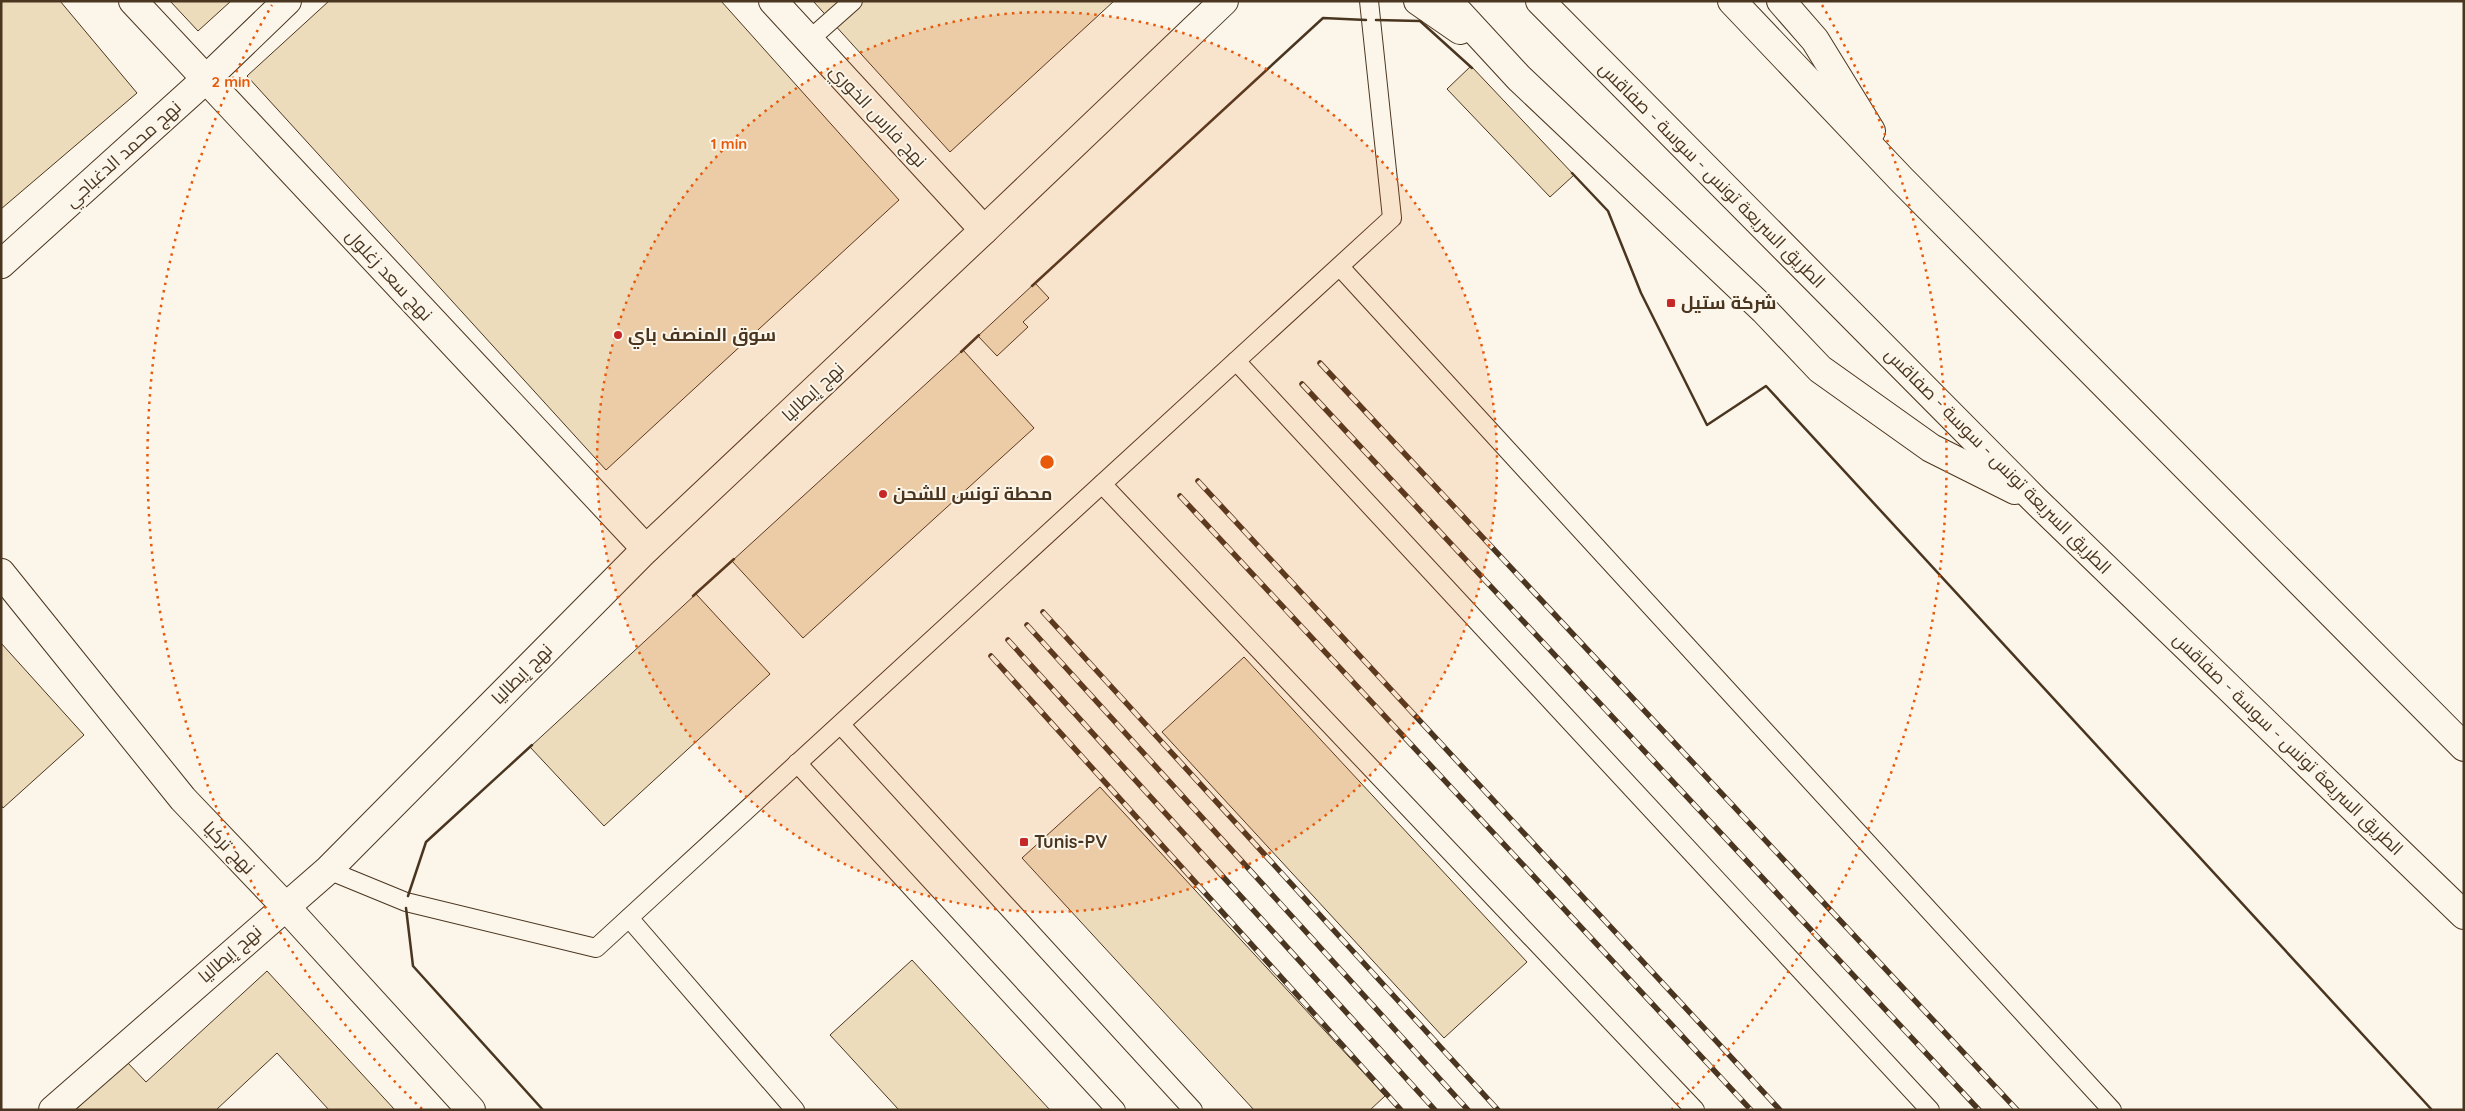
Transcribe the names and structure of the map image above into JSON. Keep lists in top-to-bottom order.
{
  "streets": {
    "main road": [
      "نهج فارس الخوري",
      "نهج محمد الدغباجي",
      "الطريق السريعة تونس - سوسة - صفاقس",
      "نهج سعد زغلول",
      "نهج إيطاليا",
      "نهج تركيا"
    ]
  },
  "crossings": [
    ["نهج فارس الخوري", "نهج إيطاليا"],
    ["نهج محمد الدغباجي", "نهج سعد زغلول"],
    ["نهج سعد زغلول", "نهج إيطاليا"],
    ["نهج إيطاليا", "نهج تركيا"]
  ],
  "places": {
    "transit": ["شركة ستيل", "Tunis-PV"],
    "other": ["سوق المنصف باي", "محطة تونس للشحن"]
  },
  "rings": ["2 min", "1 min"]
}
